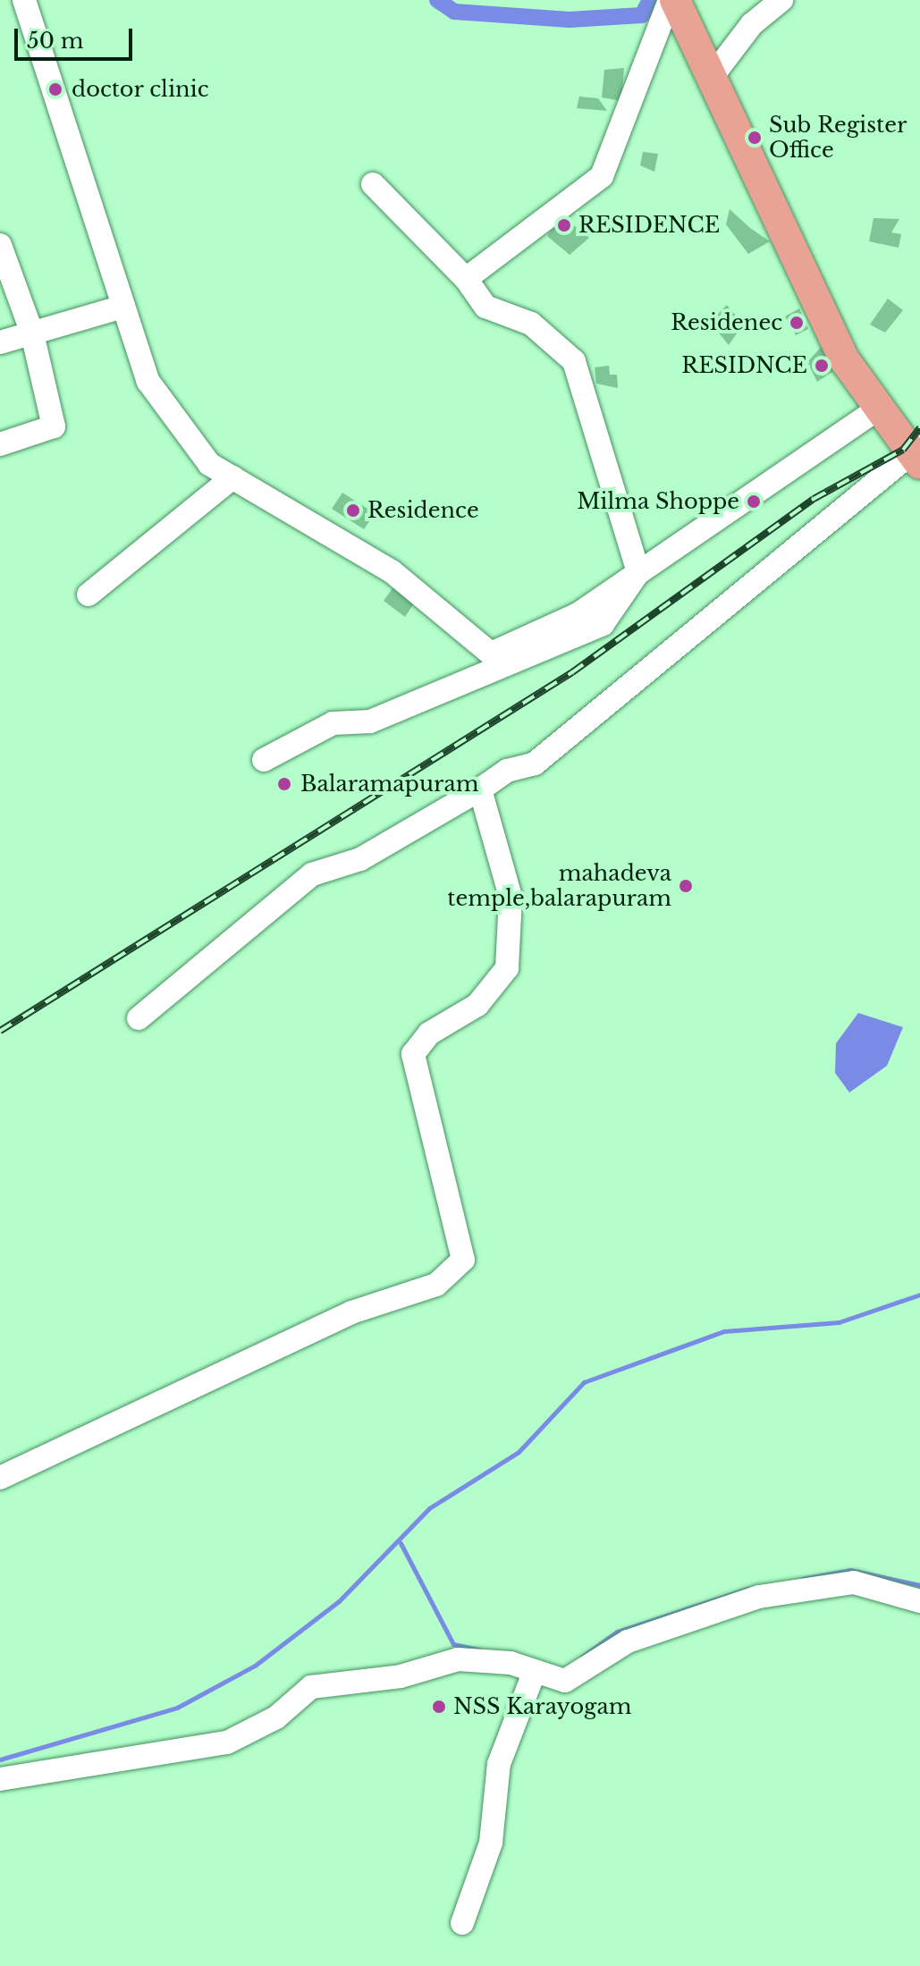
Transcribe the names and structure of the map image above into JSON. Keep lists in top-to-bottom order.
{
  "places": [
    "doctor clinic",
    "Sub Register Office",
    "RESIDENCE",
    "Residenec",
    "RESIDNCE",
    "Milma Shoppe",
    "Residence",
    "Balaramapuram",
    "mahadeva temple,balarapuram",
    "NSS Karayogam"
  ],
  "scale_bar": "50 m"
}
